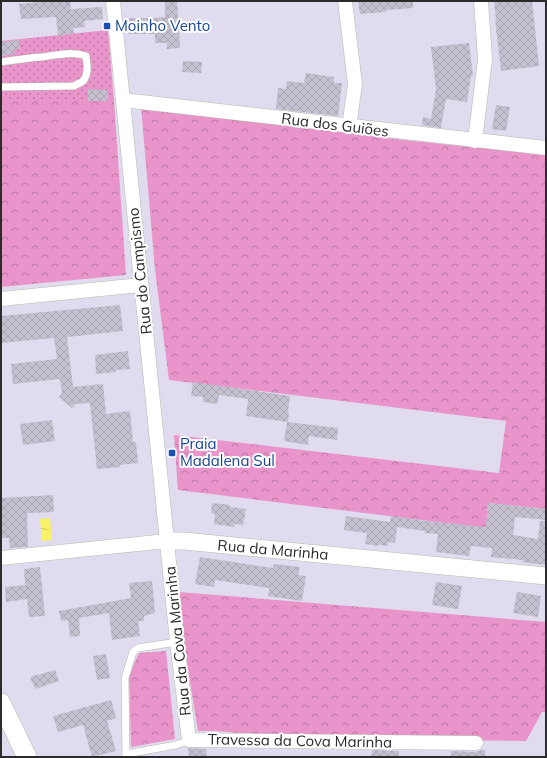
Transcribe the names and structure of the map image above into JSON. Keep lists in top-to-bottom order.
{
  "streets": {
    "street": [
      "Rua dos Guiões",
      "Rua do Campismo",
      "Rua da Marinha",
      "Rua da Cova Marinha",
      "Travessa da Cova Marinha"
    ]
  },
  "crossings": [
    ["Rua dos Guiões", "Rua do Campismo"],
    ["Rua do Campismo", "Rua da Marinha"],
    ["Rua do Campismo", "Rua da Cova Marinha"],
    ["Rua da Marinha", "Rua da Cova Marinha"],
    ["Rua da Cova Marinha", "Travessa da Cova Marinha"]
  ],
  "places": {
    "transit": ["Moinho Vento", "Praia Madalena Sul"]
  }
}
